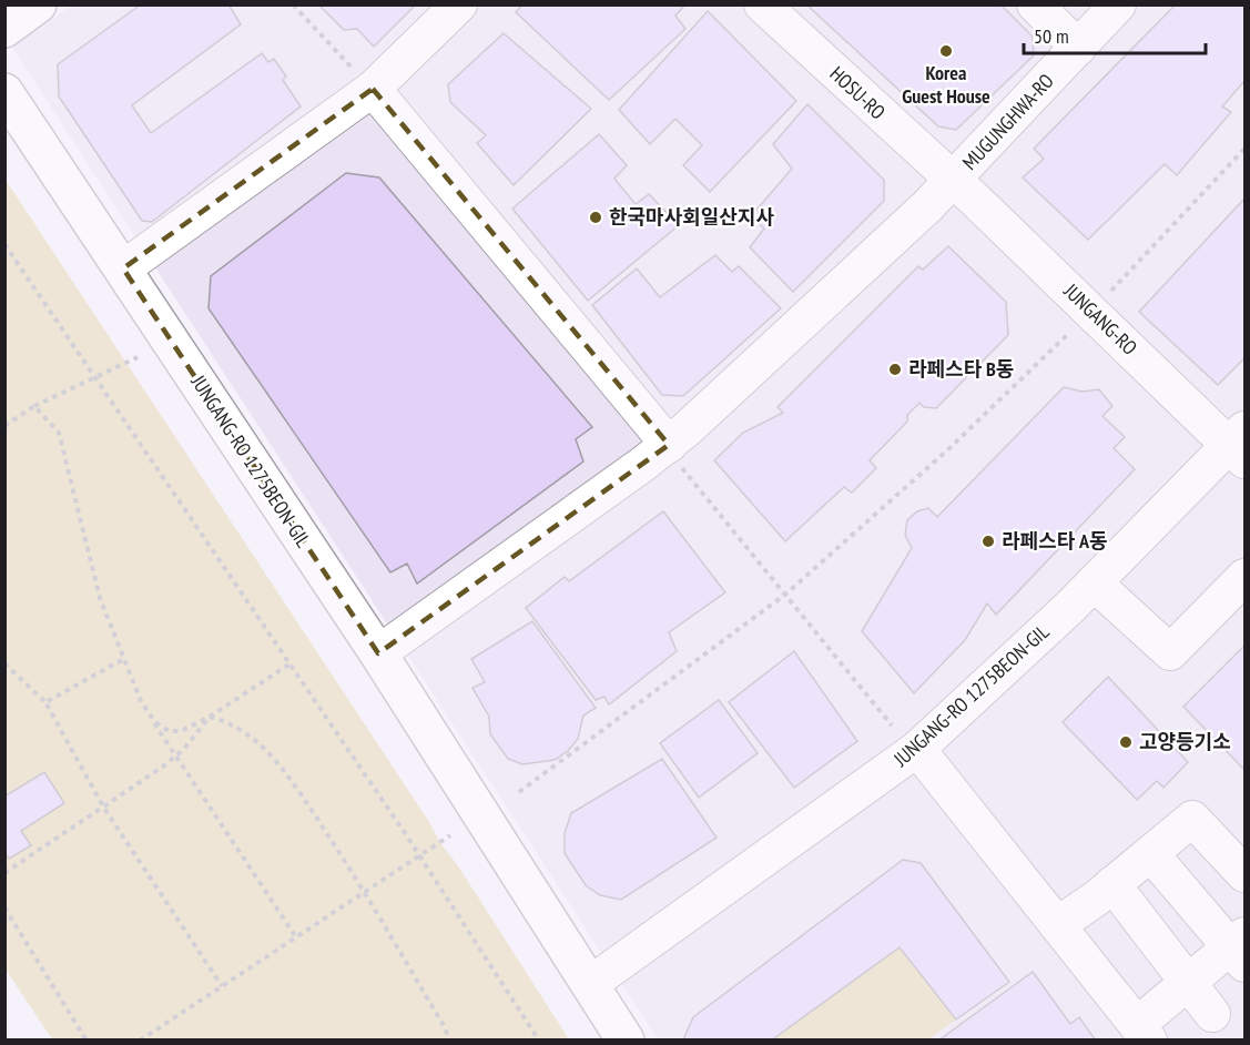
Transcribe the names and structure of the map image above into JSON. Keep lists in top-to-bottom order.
{
  "streets": {
    "main road": ["JUNGANG-RO 1275BEON-GIL"],
    "street": ["HOSU-RO", "MUGUNGHWA-RO", "JUNGANG-RO"]
  },
  "crossings": [
    ["HOSU-RO", "MUGUNGHWA-RO"],
    ["HOSU-RO", "JUNGANG-RO"],
    ["MUGUNGHWA-RO", "JUNGANG-RO"],
    ["JUNGANG-RO", "JUNGANG-RO 1275BEON-GIL"]
  ],
  "places": [
    "Korea Guest House",
    "한국마사회일산지사",
    "라페스타 B동",
    "라페스타 A동",
    "고양등기소"
  ],
  "scale_bar": "50 m"
}
